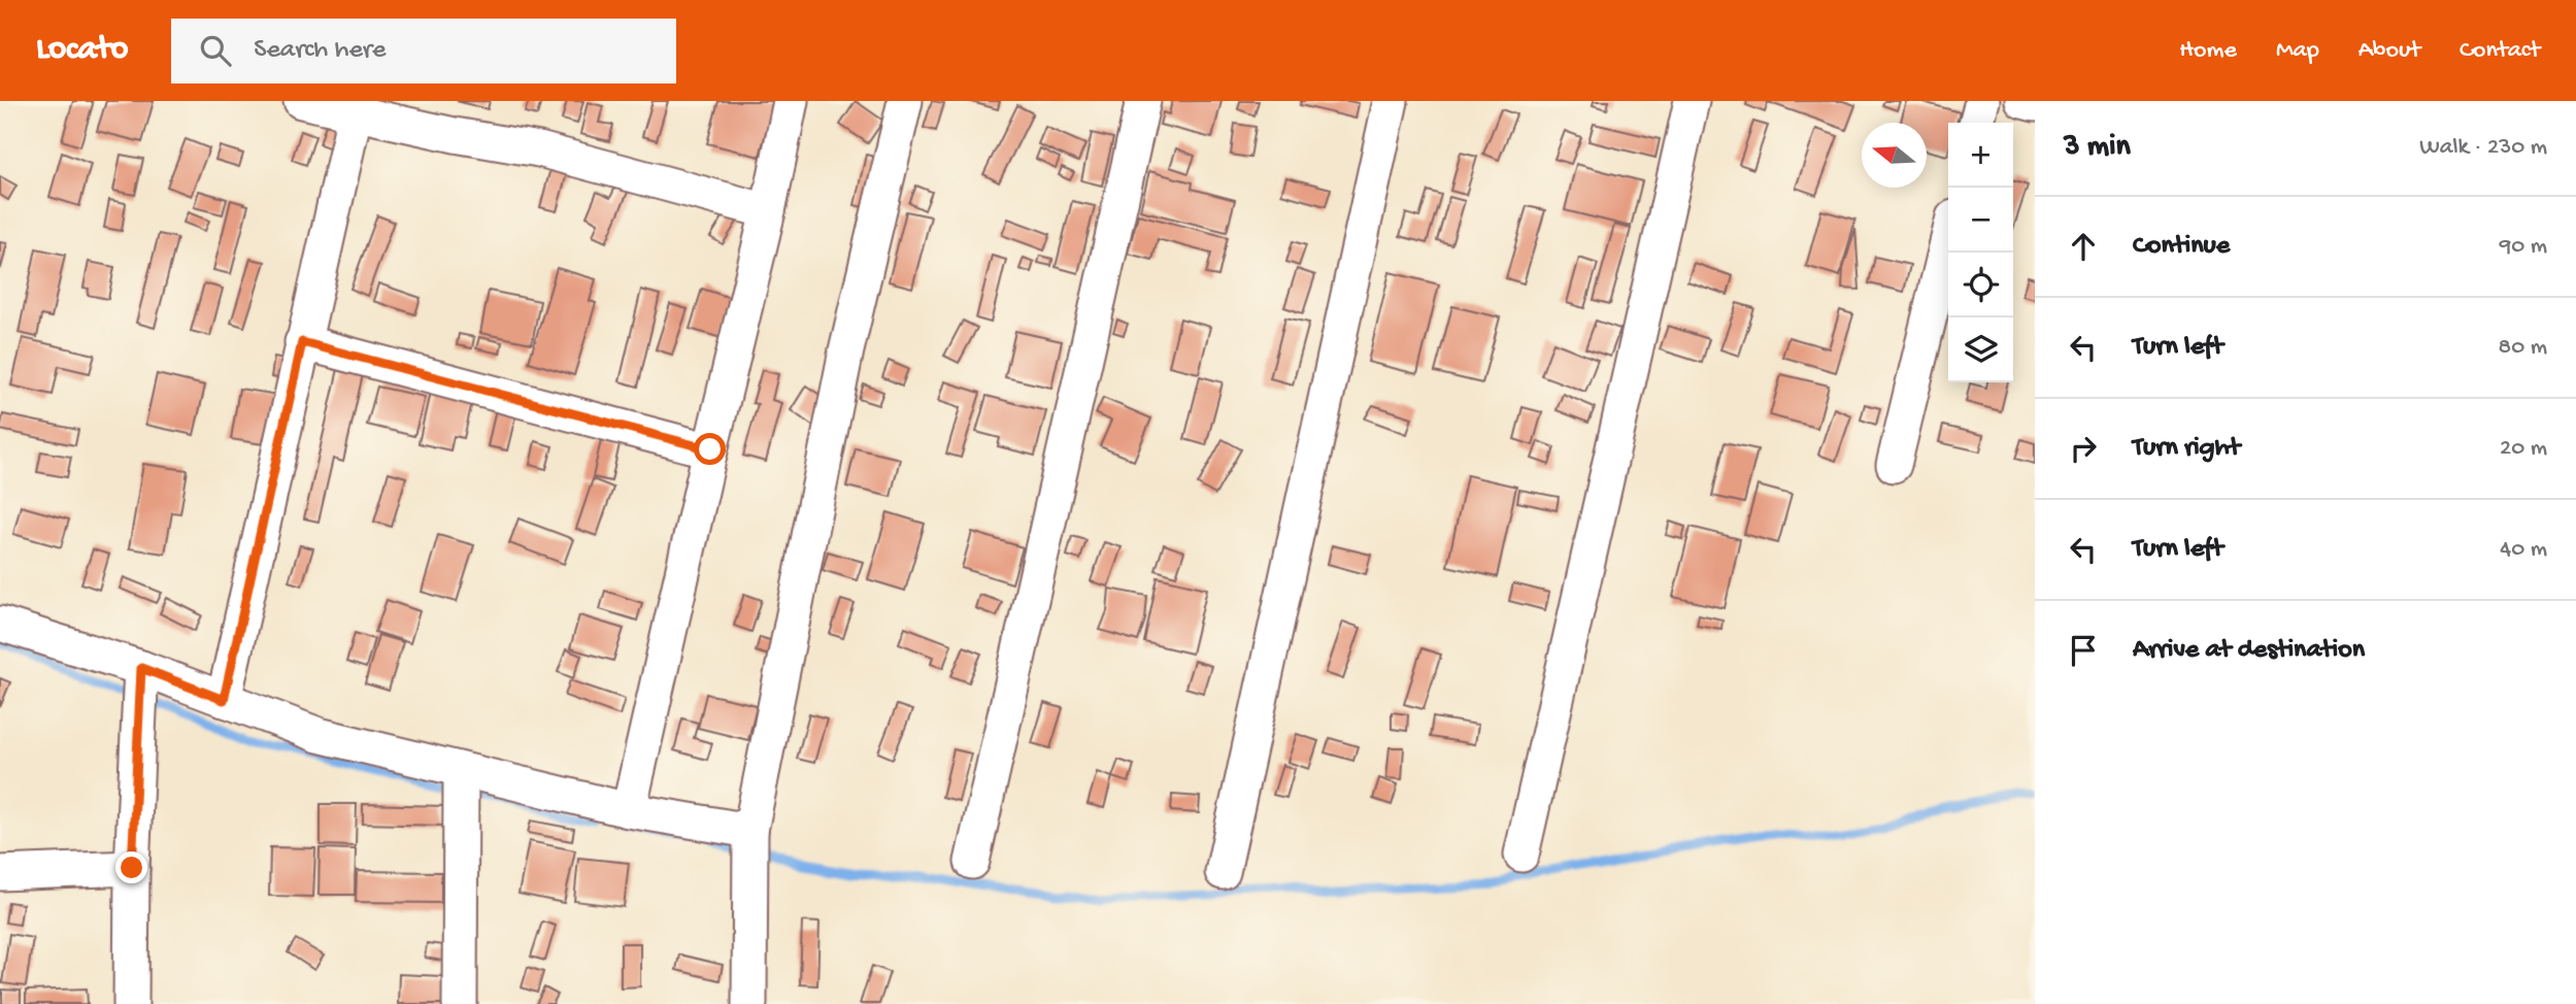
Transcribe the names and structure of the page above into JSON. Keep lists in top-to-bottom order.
{
  "north": "left",
  "page": {
    "header": "Locato",
    "search": "Search here",
    "nav": [
      "Home",
      "Map",
      "About",
      "Contact"
    ],
    "heading": ["3 min", "Walk · 230 m"],
    "map_buttons": ["+", "−"],
    "list": [
      ["Continue", "90 m"],
      ["Turn left", "80 m"],
      ["Turn right", "20 m"],
      ["Turn left", "40 m"],
      "Arrive at destination"
    ]
  }
}
